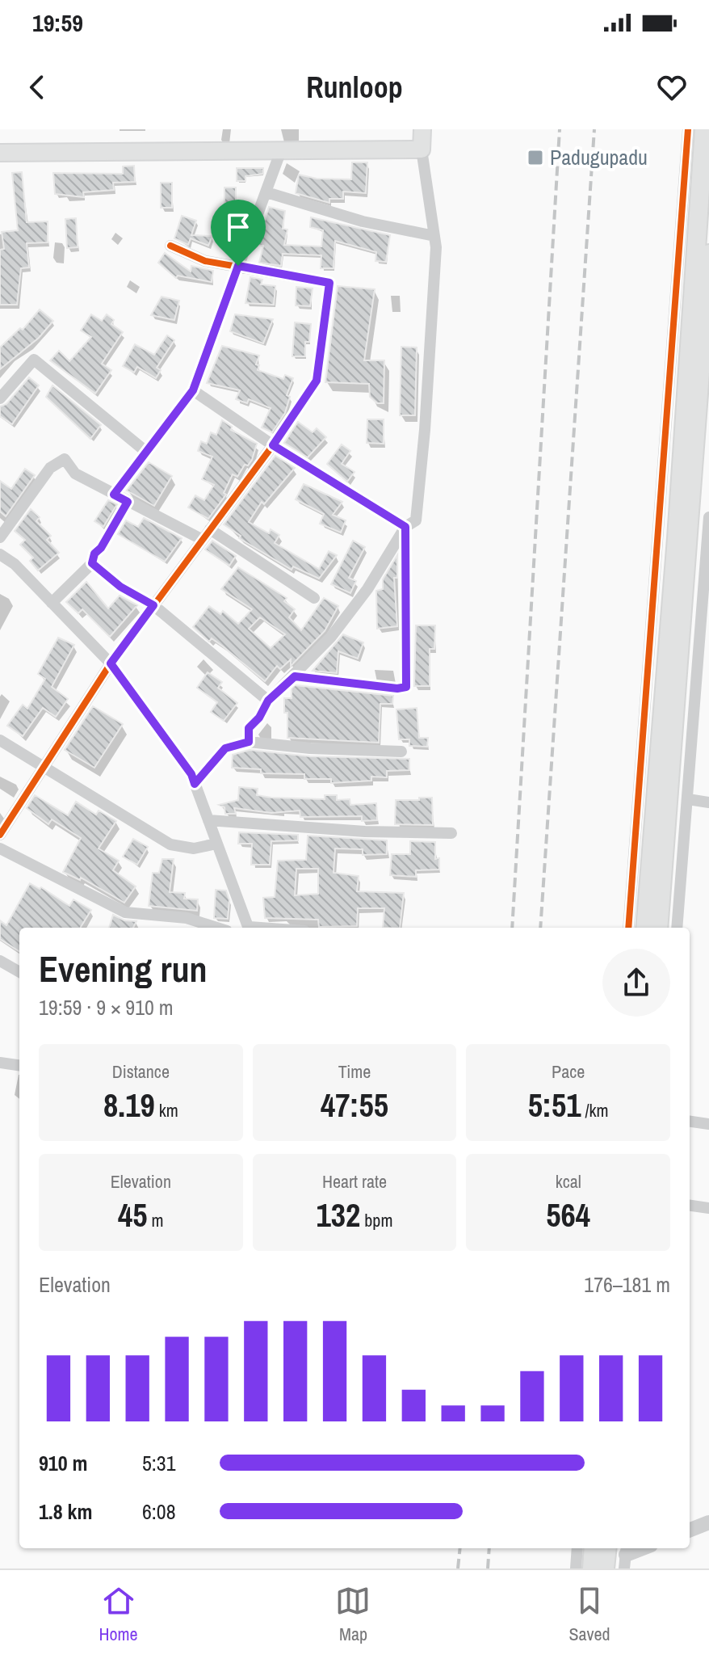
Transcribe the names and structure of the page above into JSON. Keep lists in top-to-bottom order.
{
  "places": {
    "transit": ["Padugupadu"]
  },
  "page": {
    "status": "19:59",
    "header": "Runloop",
    "heading": ["Evening run", "19:59 · 9 × 910 m"],
    "stats": [
      ["Distance", "8.19 km"],
      ["Time", "47:55"],
      ["Pace", "5:51 /km"],
      ["Elevation", "45 m"],
      ["Heart rate", "132 bpm"],
      ["kcal", "564"]
    ],
    "chart": ["Elevation", "176–181 m"],
    "list": [
      {
        "name": "910 m",
        "note": "5:31"
      },
      {
        "name": "1.8 km",
        "note": "6:08"
      }
    ],
    "tabs": ["Home", "Map", "Saved"]
  }
}
